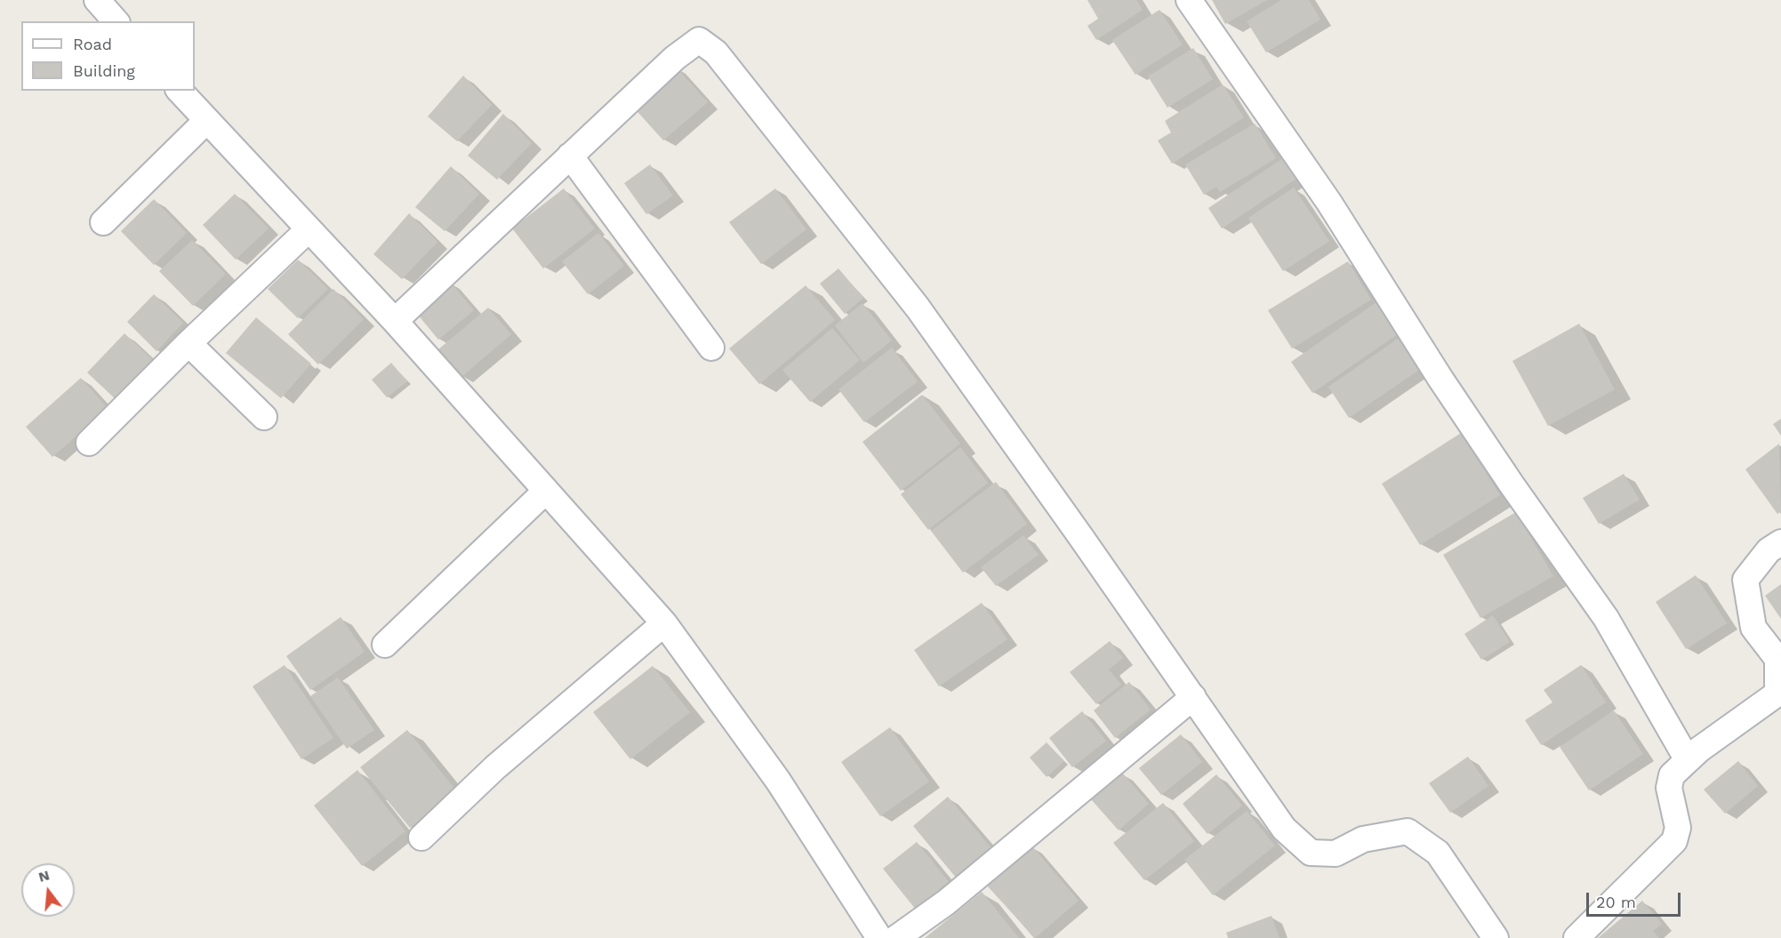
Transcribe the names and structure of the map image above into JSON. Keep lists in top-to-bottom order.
{
  "legend": ["Road", "Building"],
  "scale_bar": "20 m",
  "north": "top"
}
